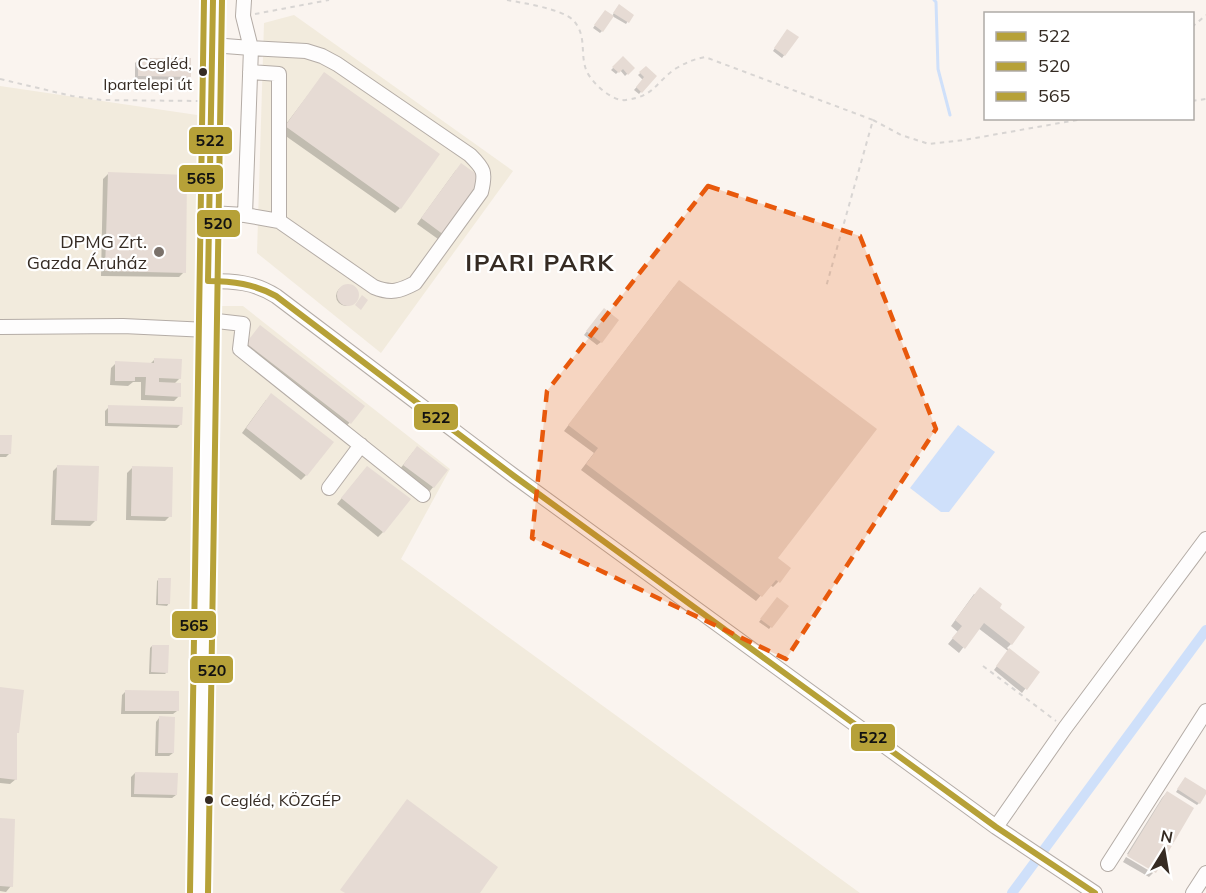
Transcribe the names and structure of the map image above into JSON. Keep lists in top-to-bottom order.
{
  "districts": ["IPARI PARK"],
  "places": ["Cegléd, Ipartelepi út", "DPMG Zrt. Gazda Áruház", "Cegléd, KÖZGÉP"],
  "lines": ["transit line 522", "transit line 520", "transit line 565"],
  "legend": ["522", "520", "565"],
  "north": "top"
}
